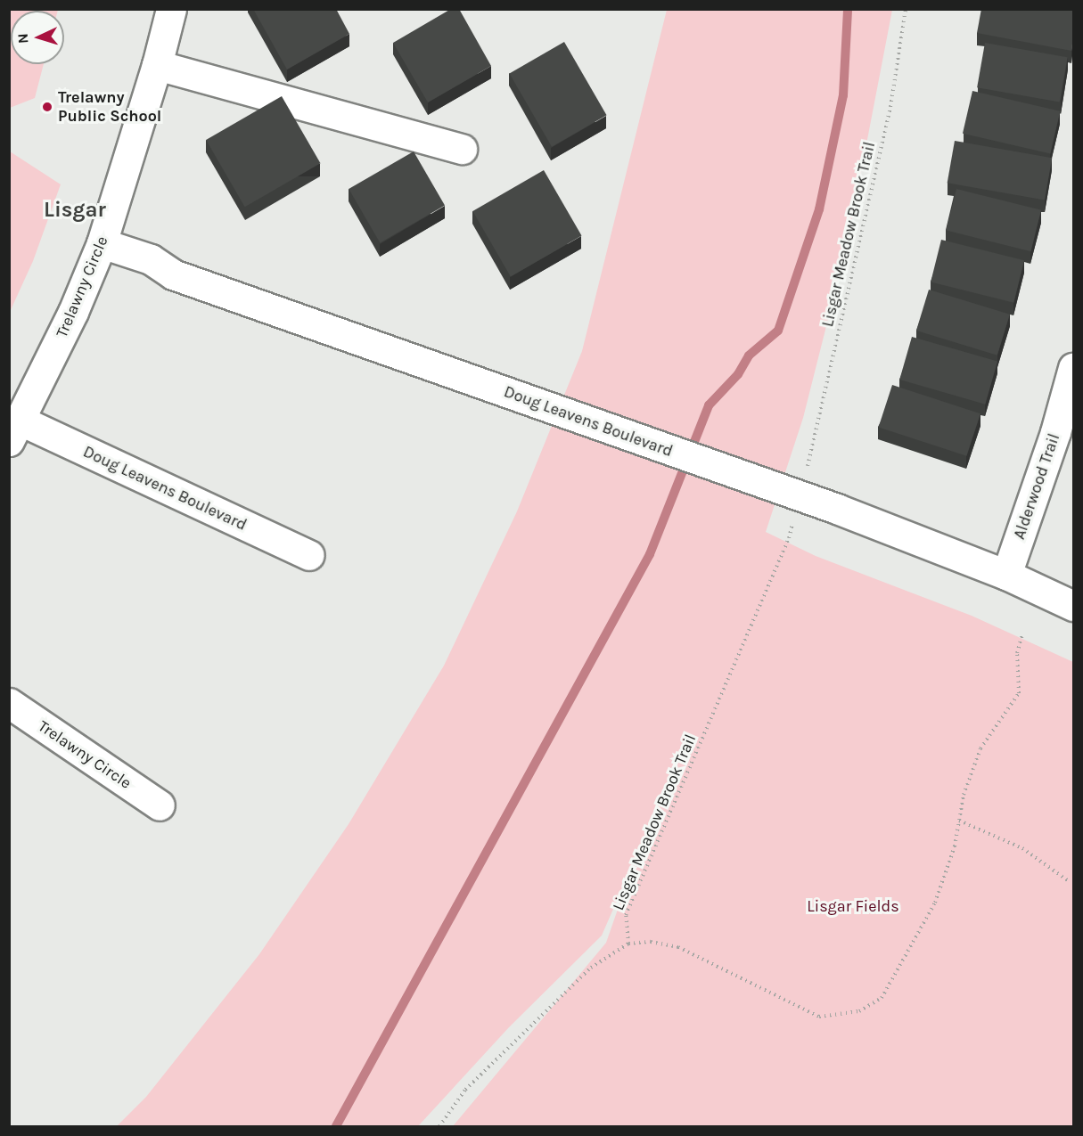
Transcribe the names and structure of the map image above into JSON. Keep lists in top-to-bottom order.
{
  "streets": {
    "street": ["Trelawny Circle", "Doug Leavens Boulevard", "Alderwood Trail"],
    "path": ["Lisgar Meadow Brook Trail"]
  },
  "crossings": [
    ["Trelawny Circle", "Doug Leavens Boulevard"],
    ["Doug Leavens Boulevard", "Alderwood Trail"]
  ],
  "districts": ["Lisgar"],
  "parks": ["Lisgar Fields"],
  "places": ["Trelawny Public School"],
  "north": "left"
}
